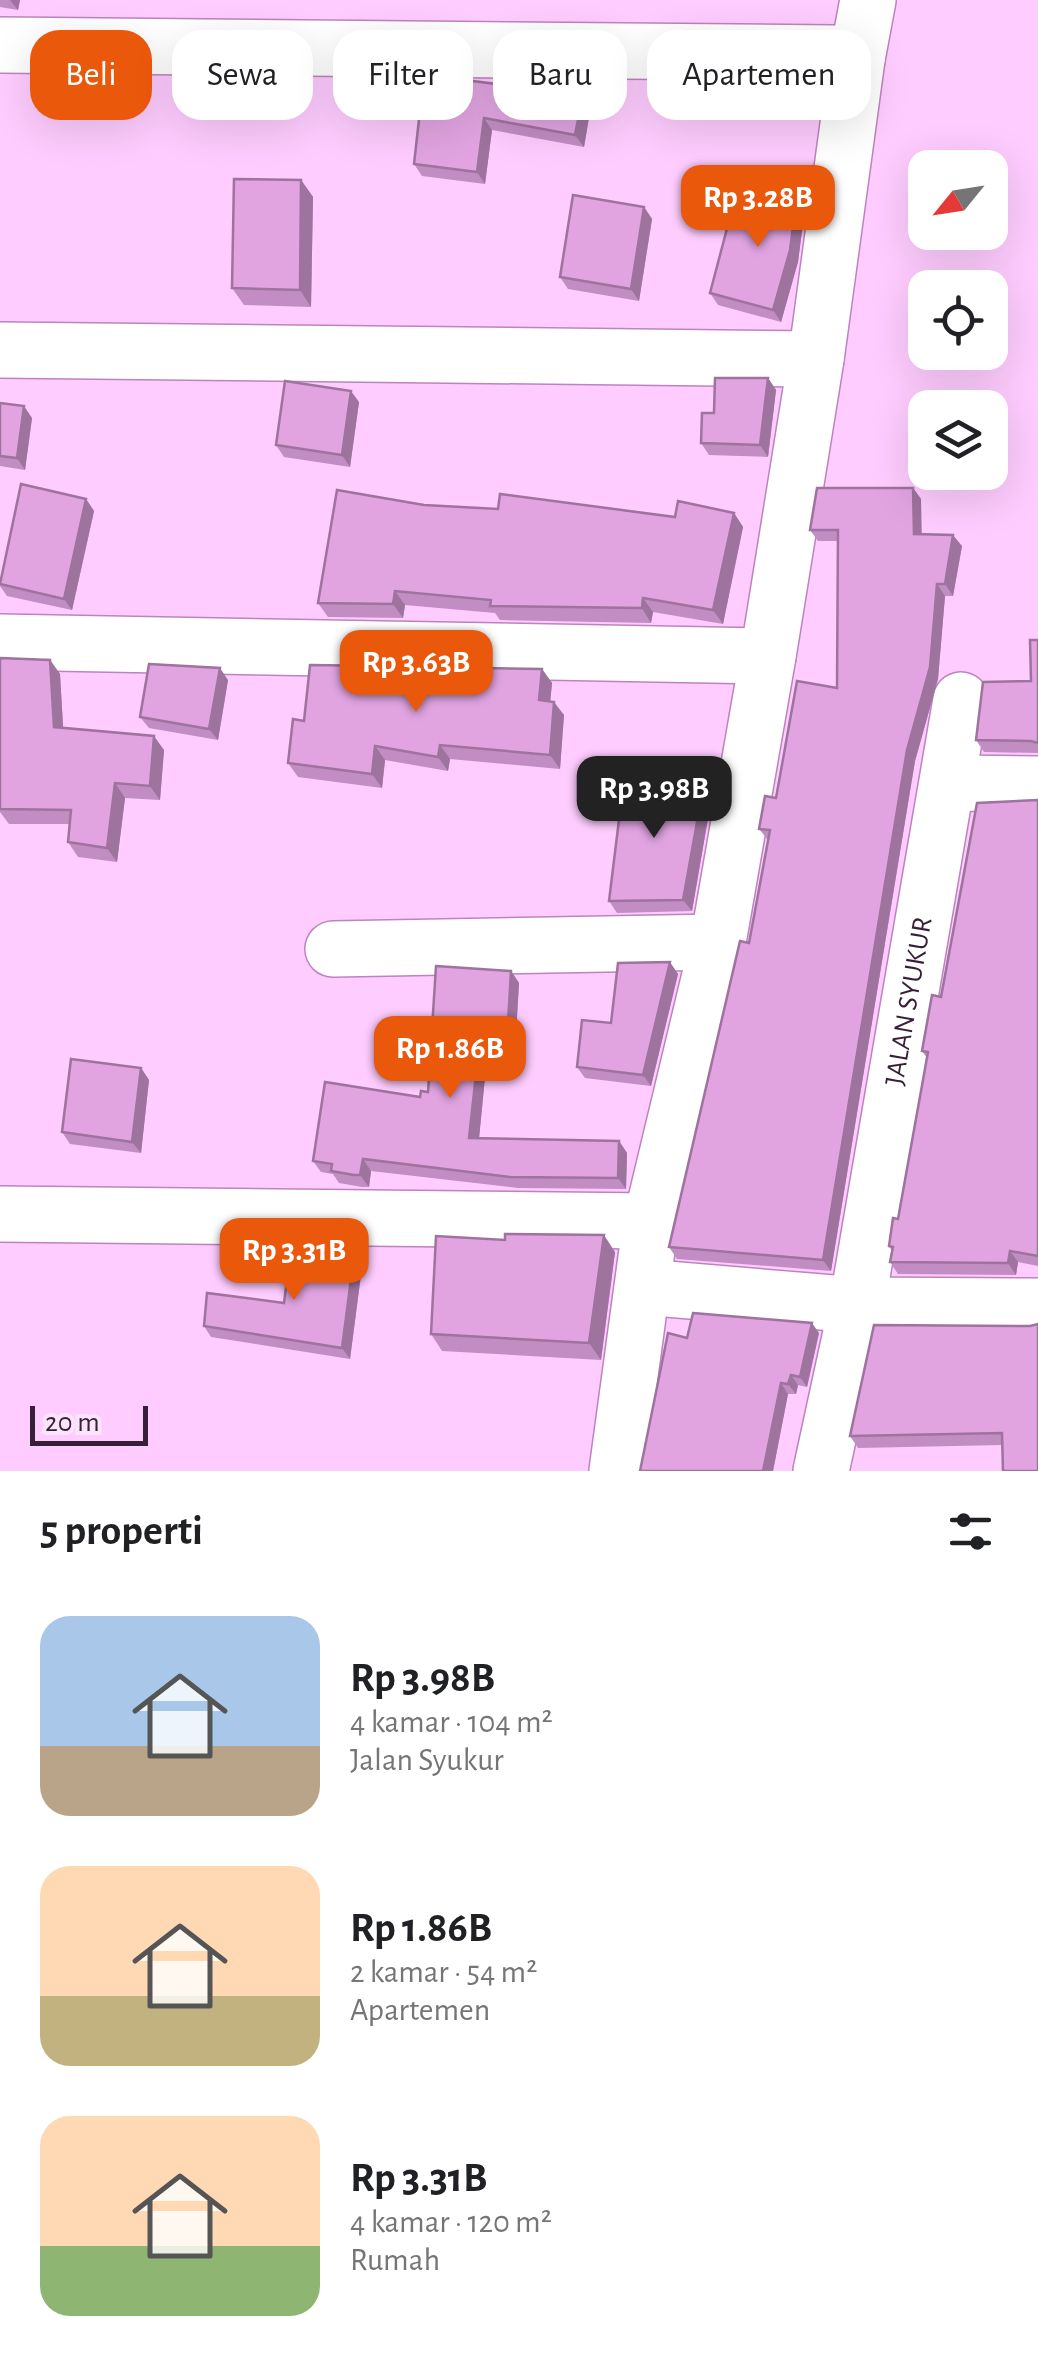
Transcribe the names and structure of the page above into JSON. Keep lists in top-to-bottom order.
{
  "streets": {
    "street": ["JALAN SYUKUR"]
  },
  "scale_bar": "20 m",
  "north": "bottom left",
  "page": {
    "chip": [
      "Beli",
      "Sewa",
      "Filter",
      "Baru",
      "Apartemen"
    ],
    "price": [
      "Rp 3.28B",
      "Rp 3.63B",
      "Rp 3.98B",
      "Rp 1.86B",
      "Rp 3.31B"
    ],
    "scale": "20 m",
    "heading": "5 properti",
    "list": [
      {
        "name": "Rp 3.98B",
        "note": "4 kamar · 104 m² · Jalan Syukur"
      },
      {
        "name": "Rp 1.86B",
        "note": "2 kamar · 54 m² · Apartemen"
      },
      {
        "name": "Rp 3.31B",
        "note": "4 kamar · 120 m² · Rumah"
      }
    ]
  }
}
